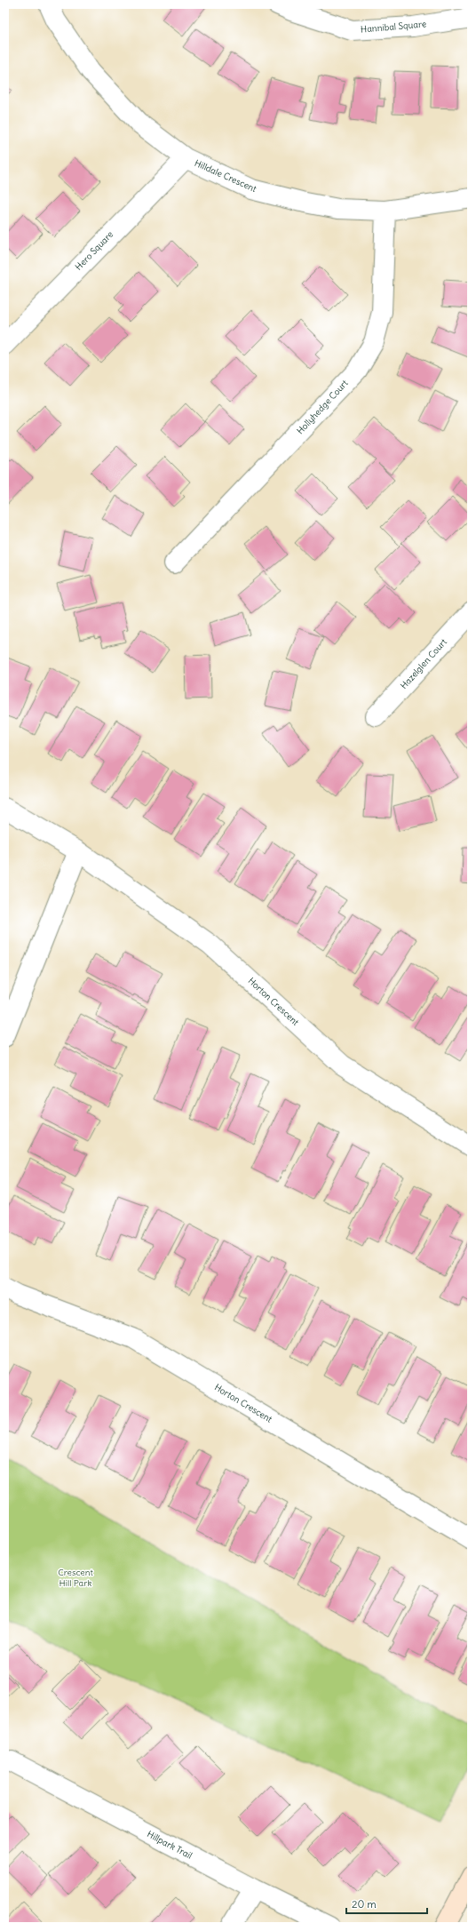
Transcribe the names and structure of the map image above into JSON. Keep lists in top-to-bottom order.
{
  "streets": {
    "street": [
      "Hannibal Square",
      "Hilldale Crescent",
      "Hero Square",
      "Hollyhedge Court",
      "Hazelglen Court",
      "Horton Crescent",
      "Hillpark Trail"
    ]
  },
  "crossings": [
    ["Hilldale Crescent", "Hero Square"],
    ["Hilldale Crescent", "Hollyhedge Court"]
  ],
  "parks": ["Crescent Hill Park"],
  "scale_bar": "20 m"
}
